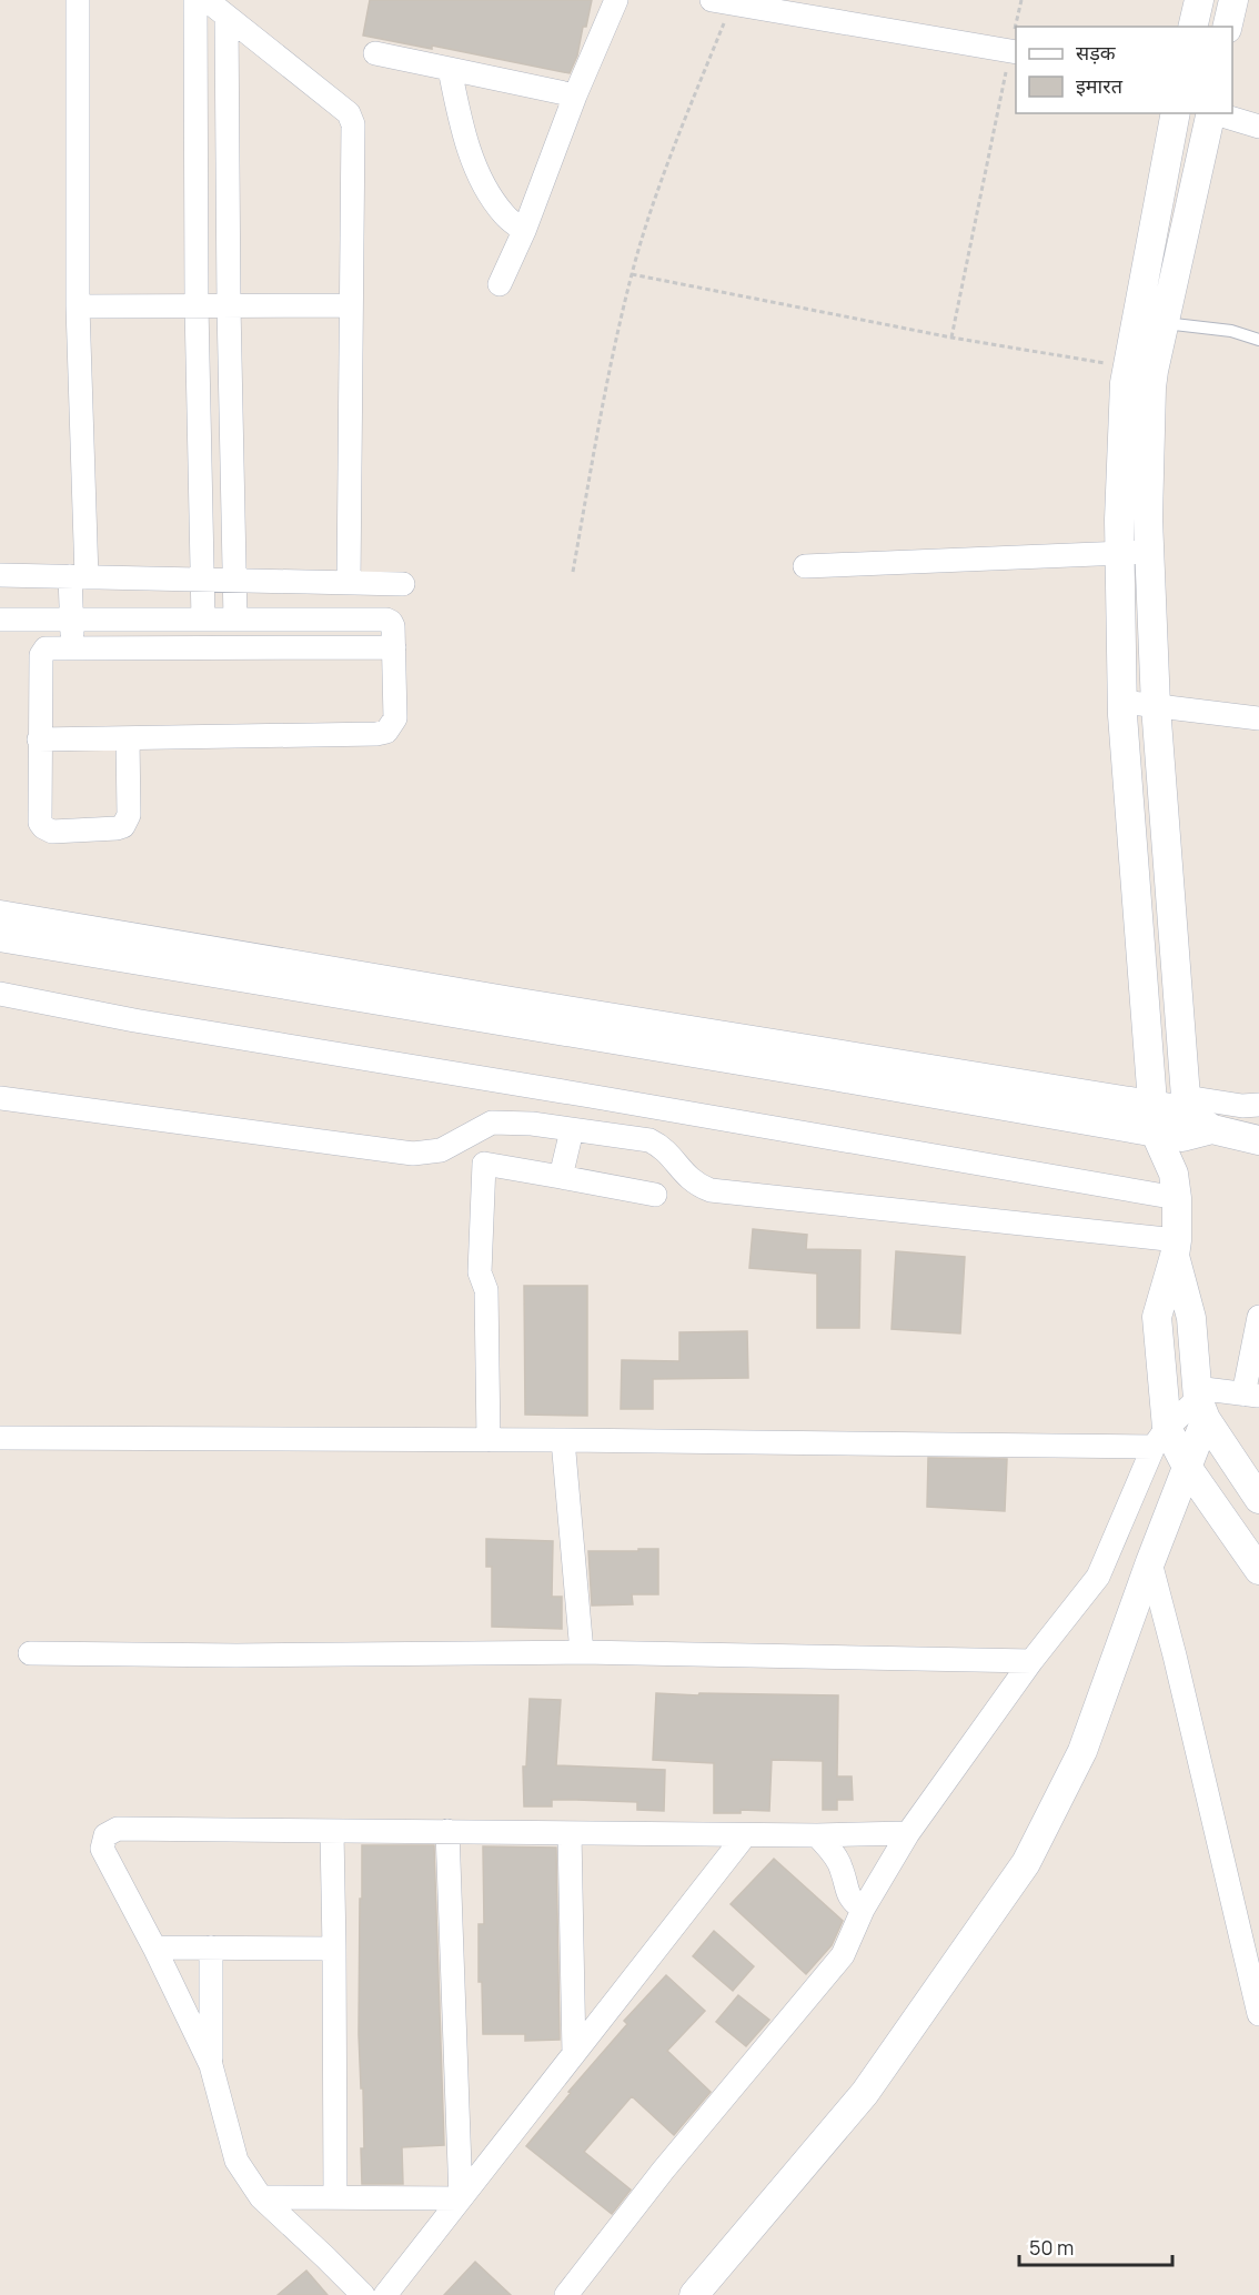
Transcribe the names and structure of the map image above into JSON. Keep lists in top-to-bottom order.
{
  "legend": ["सड़क", "इमारत"],
  "scale_bar": "50 m"
}
